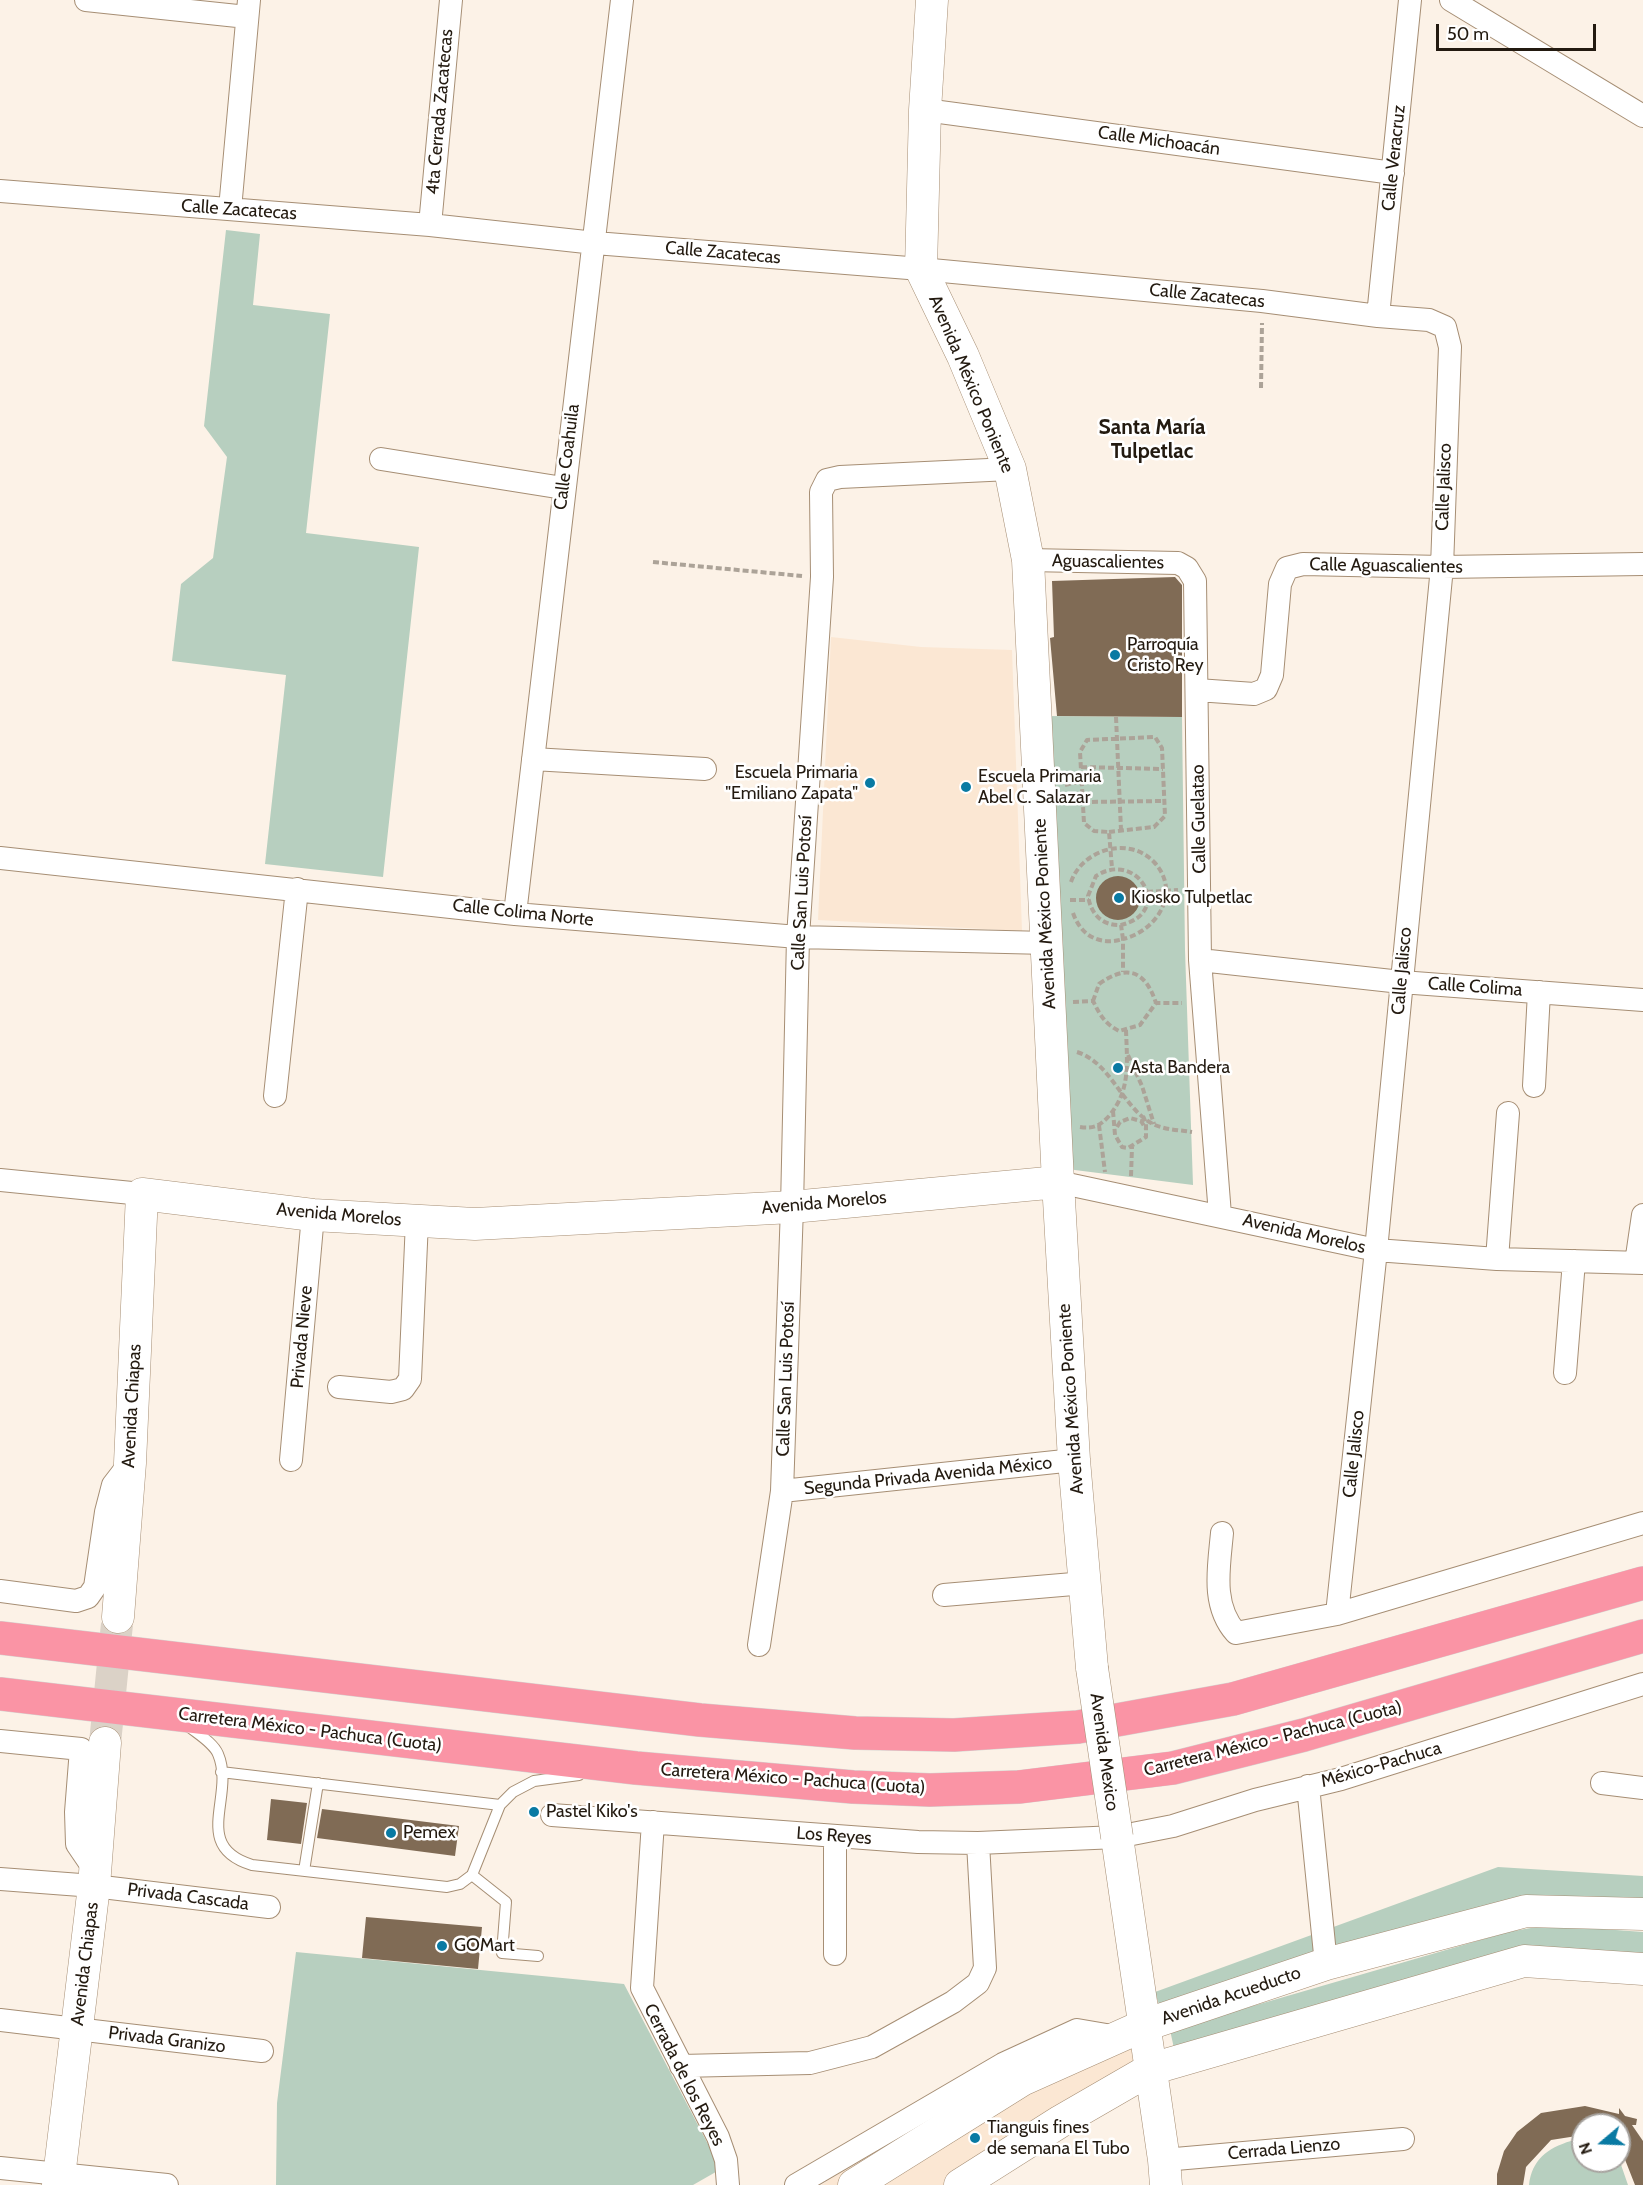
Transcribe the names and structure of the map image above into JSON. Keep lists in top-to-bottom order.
{
  "streets": {
    "highway": ["Carretera México - Pachuca (Cuota)"],
    "street": [
      "4ta Cerrada Zacatecas",
      "Calle Michoacán",
      "Calle Veracruz",
      "Calle Zacatecas",
      "Avenida México Poniente",
      "Calle Coahuila",
      "Calle Jalisco",
      "Aguascalientes",
      "Calle Aguascalientes",
      "Calle Guelatao",
      "Calle San Luis Potosí",
      "Calle Colima Norte",
      "Calle Colima",
      "Avenida Morelos",
      "Privada Nieve",
      "Avenida Chiapas",
      "Segunda Privada Avenida México",
      "Avenida Mexico",
      "México-Pachuca",
      "Los Reyes",
      "Privada Cascada",
      "Avenida Acueducto",
      "Privada Granizo",
      "Cerrada de los Reyes",
      "Cerrada Lienzo"
    ]
  },
  "crossings": [
    ["4ta Cerrada Zacatecas", "Calle Zacatecas"],
    ["Calle Michoacán", "Calle Veracruz"],
    ["Calle Michoacán", "Avenida México Poniente"],
    ["Calle Veracruz", "Calle Zacatecas"],
    ["Calle Zacatecas", "Avenida México Poniente"],
    ["Calle Zacatecas", "Calle Coahuila"],
    ["Calle Zacatecas", "Calle Jalisco"],
    ["Avenida México Poniente", "Aguascalientes"],
    ["Avenida México Poniente", "Calle San Luis Potosí"],
    ["Avenida México Poniente", "Calle Colima Norte"],
    ["Avenida México Poniente", "Avenida Morelos"],
    ["Avenida México Poniente", "Segunda Privada Avenida México"],
    ["Avenida México Poniente", "Avenida Mexico"],
    ["Calle Coahuila", "Calle Colima Norte"],
    ["Calle Jalisco", "Calle Aguascalientes"],
    ["Calle Jalisco", "Calle Colima"],
    ["Calle Jalisco", "Avenida Morelos"],
    ["Aguascalientes", "Calle Guelatao"],
    ["Calle Aguascalientes", "Calle Guelatao"],
    ["Calle Guelatao", "Calle Colima"],
    ["Calle Guelatao", "Avenida Morelos"],
    ["Calle San Luis Potosí", "Calle Colima Norte"],
    ["Calle San Luis Potosí", "Avenida Morelos"],
    ["Calle San Luis Potosí", "Segunda Privada Avenida México"],
    ["Avenida Morelos", "Privada Nieve"],
    ["Avenida Morelos", "Avenida Chiapas"],
    ["Avenida Chiapas", "Privada Cascada"],
    ["Avenida Chiapas", "Privada Granizo"],
    ["Avenida Mexico", "México-Pachuca"],
    ["Avenida Mexico", "Los Reyes"],
    ["Avenida Mexico", "Avenida Acueducto"],
    ["Avenida Mexico", "Cerrada Lienzo"],
    ["México-Pachuca", "Los Reyes"],
    ["Los Reyes", "Cerrada de los Reyes"]
  ],
  "districts": ["Santa María Tulpetlac"],
  "places": [
    "Parroquía Cristo Rey",
    "Escuela Primaria \"Emiliano Zapata\"",
    "Escuela Primaria Abel C. Salazar",
    "Kiosko Tulpetlac",
    "Asta Bandera",
    "Pastel Kiko's",
    "Pemex",
    "GOMart",
    "Tianguis fines de semana El Tubo"
  ],
  "scale_bar": "50 m",
  "north": "left"
}
